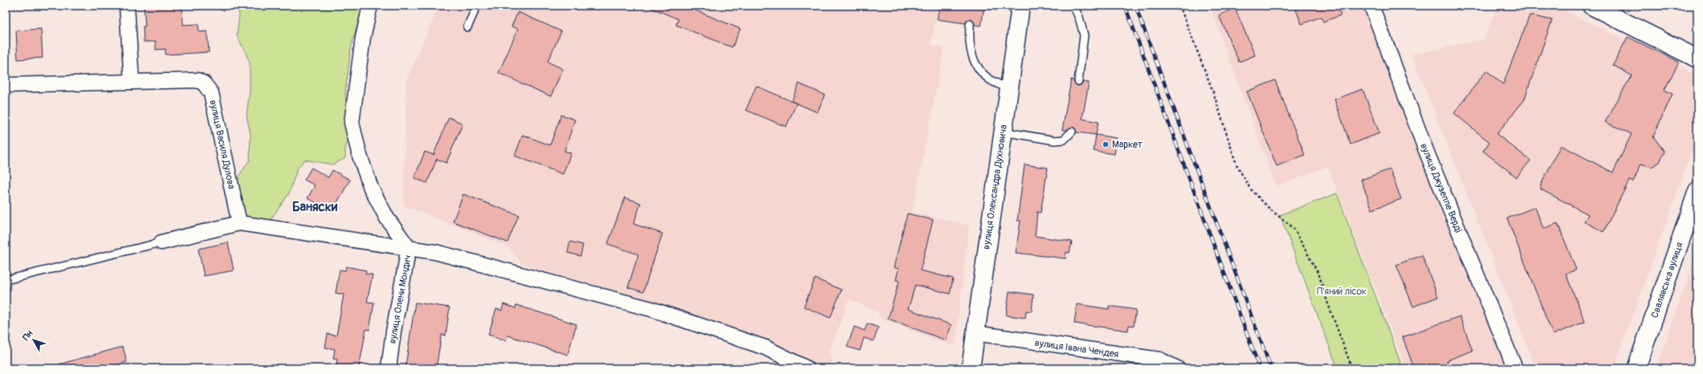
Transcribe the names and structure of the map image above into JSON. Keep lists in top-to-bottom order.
{
  "streets": {
    "main road": ["вулиця Олександра Духновича", "Свалявська вулиця"],
    "street": [
      "вулиця Василя Дулова",
      "вулиця Джузеппе Верді",
      "вулиця Олени Мондич",
      "вулиця Івана Чендея"
    ]
  },
  "crossings": [
    ["вулиця Олександра Духновича", "вулиця Івана Чендея"]
  ],
  "districts": ["Баняски"],
  "parks": ["П'яний лісок"],
  "places": ["Маркет"],
  "north": "top left"
}
